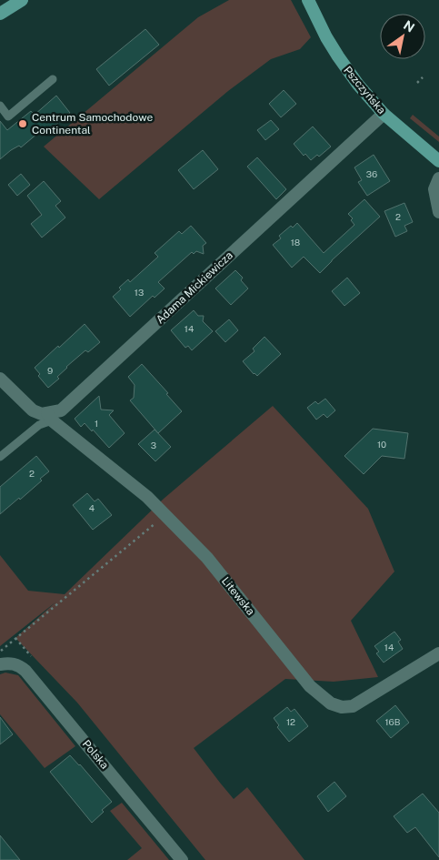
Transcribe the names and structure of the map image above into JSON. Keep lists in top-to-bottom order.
{
  "streets": {
    "main road": ["Pszczyńska"],
    "street": ["Adama Mickiewicza", "Litewska", "Polska"]
  },
  "crossings": [
    ["Pszczyńska", "Adama Mickiewicza"],
    ["Adama Mickiewicza", "Litewska"]
  ],
  "places": ["Centrum Samochodowe Continental"],
  "house_numbers": [
    "36",
    "2",
    "18",
    "13",
    "14",
    "9",
    "1",
    "10",
    "3",
    "2",
    "4",
    "14",
    "12",
    "16B"
  ],
  "north": "top right"
}
